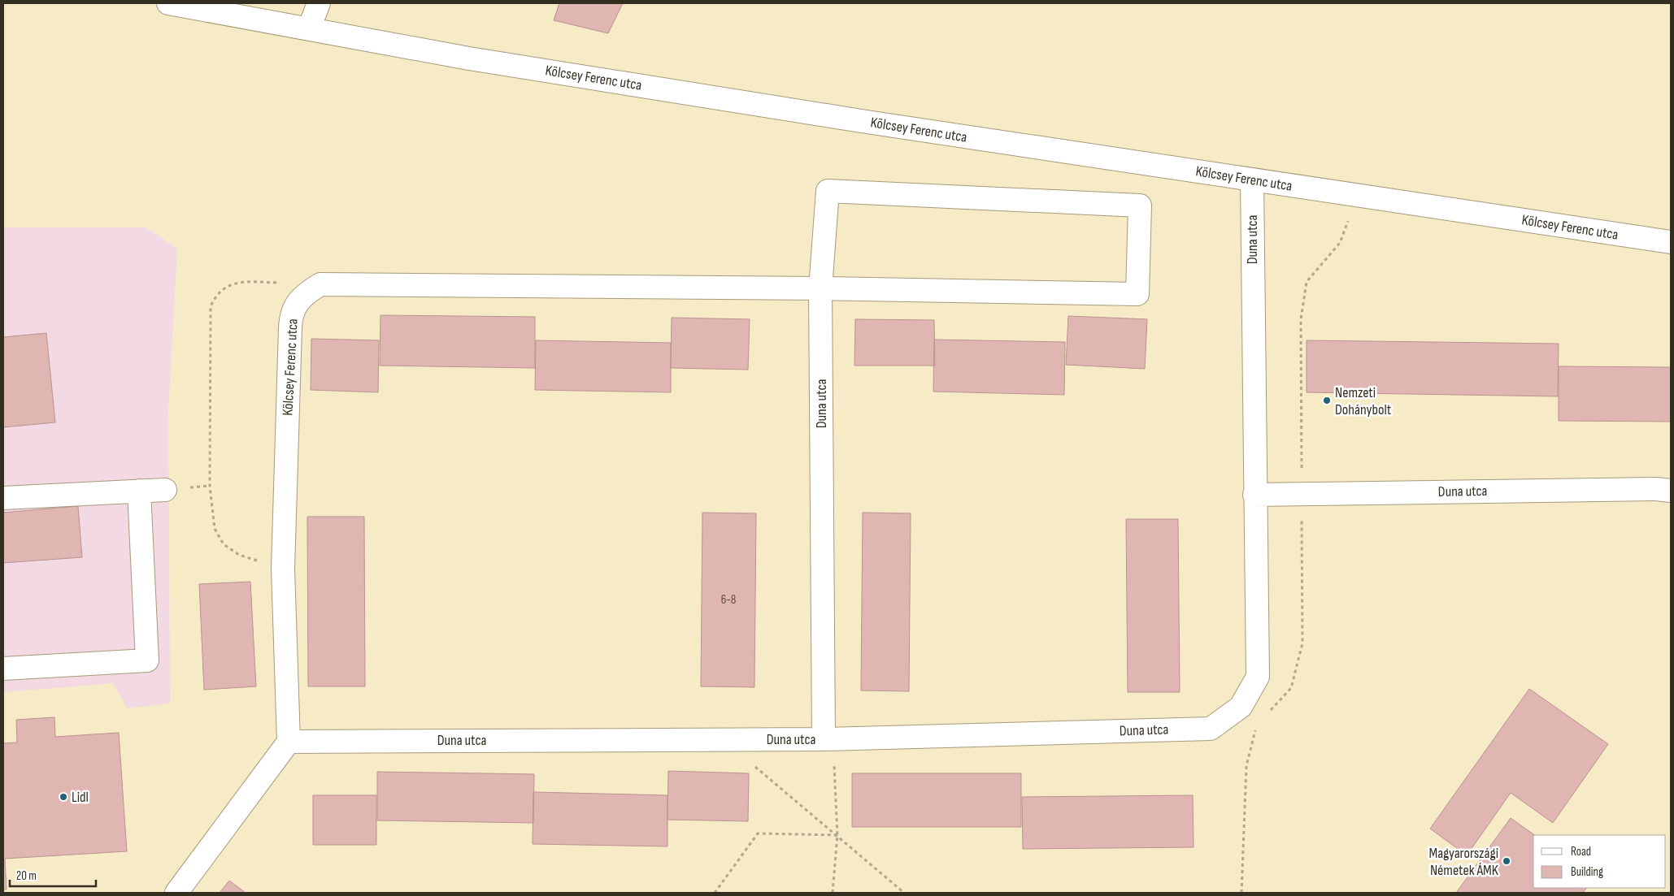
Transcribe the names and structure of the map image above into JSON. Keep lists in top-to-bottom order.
{
  "streets": {
    "street": ["Kölcsey Ferenc utca", "Duna utca"]
  },
  "crossings": [
    ["Kölcsey Ferenc utca", "Duna utca"]
  ],
  "places": ["Nemzeti Dohánybolt", "Lidl", "Magyarországi Németek ÁMK"],
  "house_numbers": ["6-8"],
  "legend": ["Road", "Building"],
  "scale_bar": "20 m"
}
